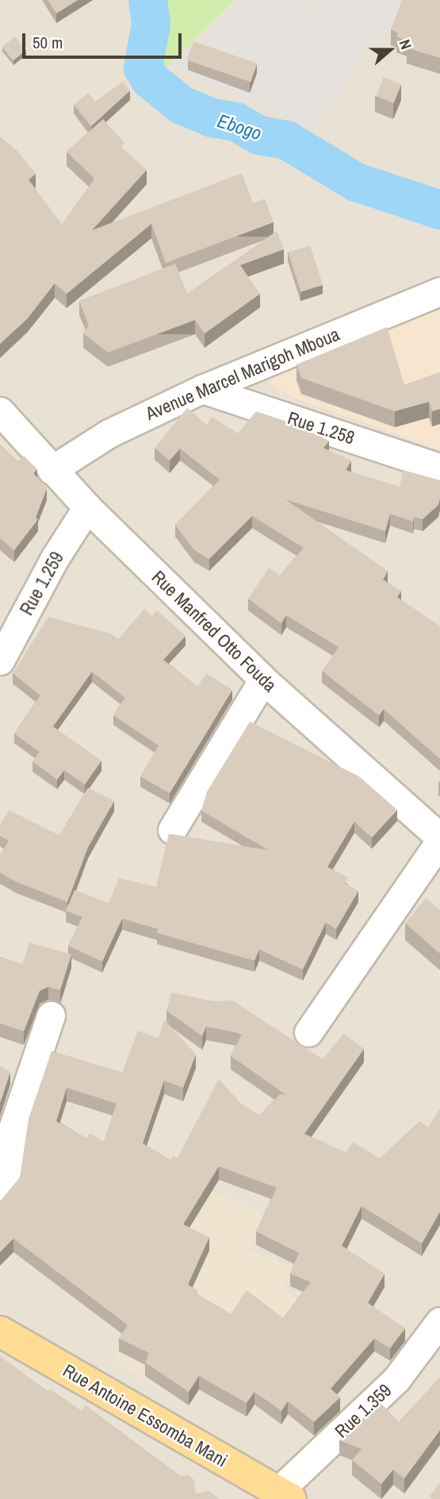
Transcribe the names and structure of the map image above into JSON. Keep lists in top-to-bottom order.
{
  "streets": {
    "main road": ["Rue Antoine Essomba Mani"],
    "street": [
      "Avenue Marcel Marigoh Mboua",
      "Rue 1.258",
      "Rue 1.259",
      "Rue Manfred Otto Fouda",
      "Rue 1.359"
    ]
  },
  "crossings": [
    ["Avenue Marcel Marigoh Mboua", "Rue 1.258"],
    ["Avenue Marcel Marigoh Mboua", "Rue Manfred Otto Fouda"],
    ["Rue 1.259", "Rue Manfred Otto Fouda"],
    ["Rue 1.359", "Rue Antoine Essomba Mani"]
  ],
  "water": ["Ebogo"],
  "scale_bar": "50 m",
  "north": "right"
}
